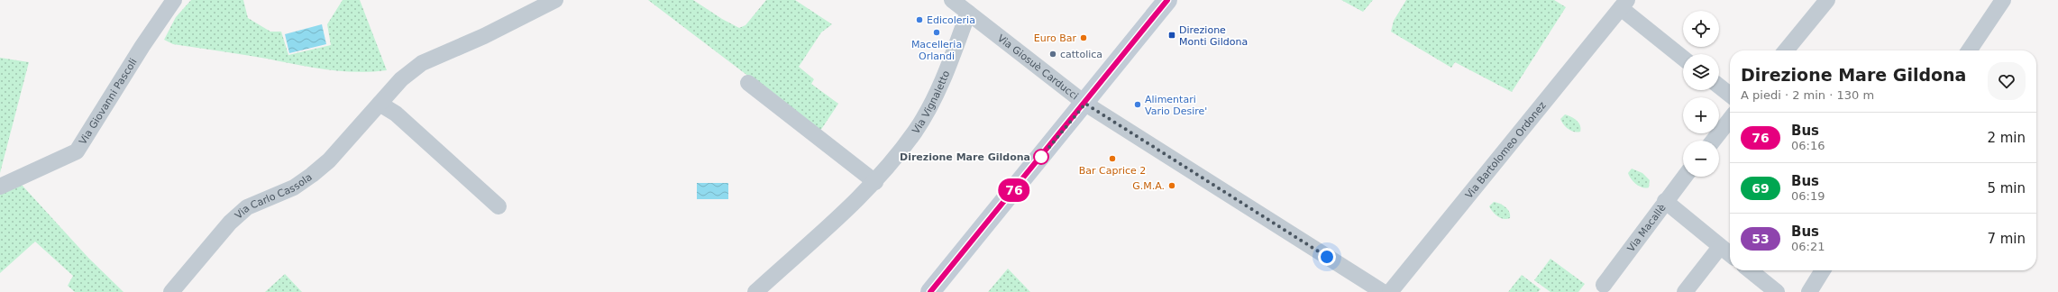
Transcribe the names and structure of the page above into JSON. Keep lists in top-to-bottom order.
{
  "streets": {
    "street": [
      "Via Giosuè Carducci",
      "Via Vignaletto",
      "Via Giovanni Pascoli",
      "Via Bartolomeo Ordonez",
      "Via Carlo Cassola",
      "Via Macallè"
    ]
  },
  "crossings": [
    ["Via Giosuè Carducci", "Via Vignaletto"]
  ],
  "places": {
    "other": [
      "Edicoleria",
      "Macelleria Orlandi",
      "Euro Bar",
      "cattolica",
      "Alimentari Vario Desire'",
      "Direzione Mare Gildona",
      "Bar Caprice 2",
      "G.M.A."
    ],
    "transit": ["Direzione Monti Gildona"]
  },
  "lines": ["bus line 76"],
  "page": {
    "on_map": "76",
    "map_buttons": ["+", "−"],
    "heading": ["Direzione Mare Gildona", "A piedi · 2 min · 130 m"],
    "list": [
      {
        "mark": "76",
        "name": "Bus",
        "note": "06:16",
        "value": "2 min"
      },
      {
        "mark": "69",
        "name": "Bus",
        "note": "06:19",
        "value": "5 min"
      },
      {
        "mark": "53",
        "name": "Bus",
        "note": "06:21",
        "value": "7 min"
      }
    ]
  }
}
